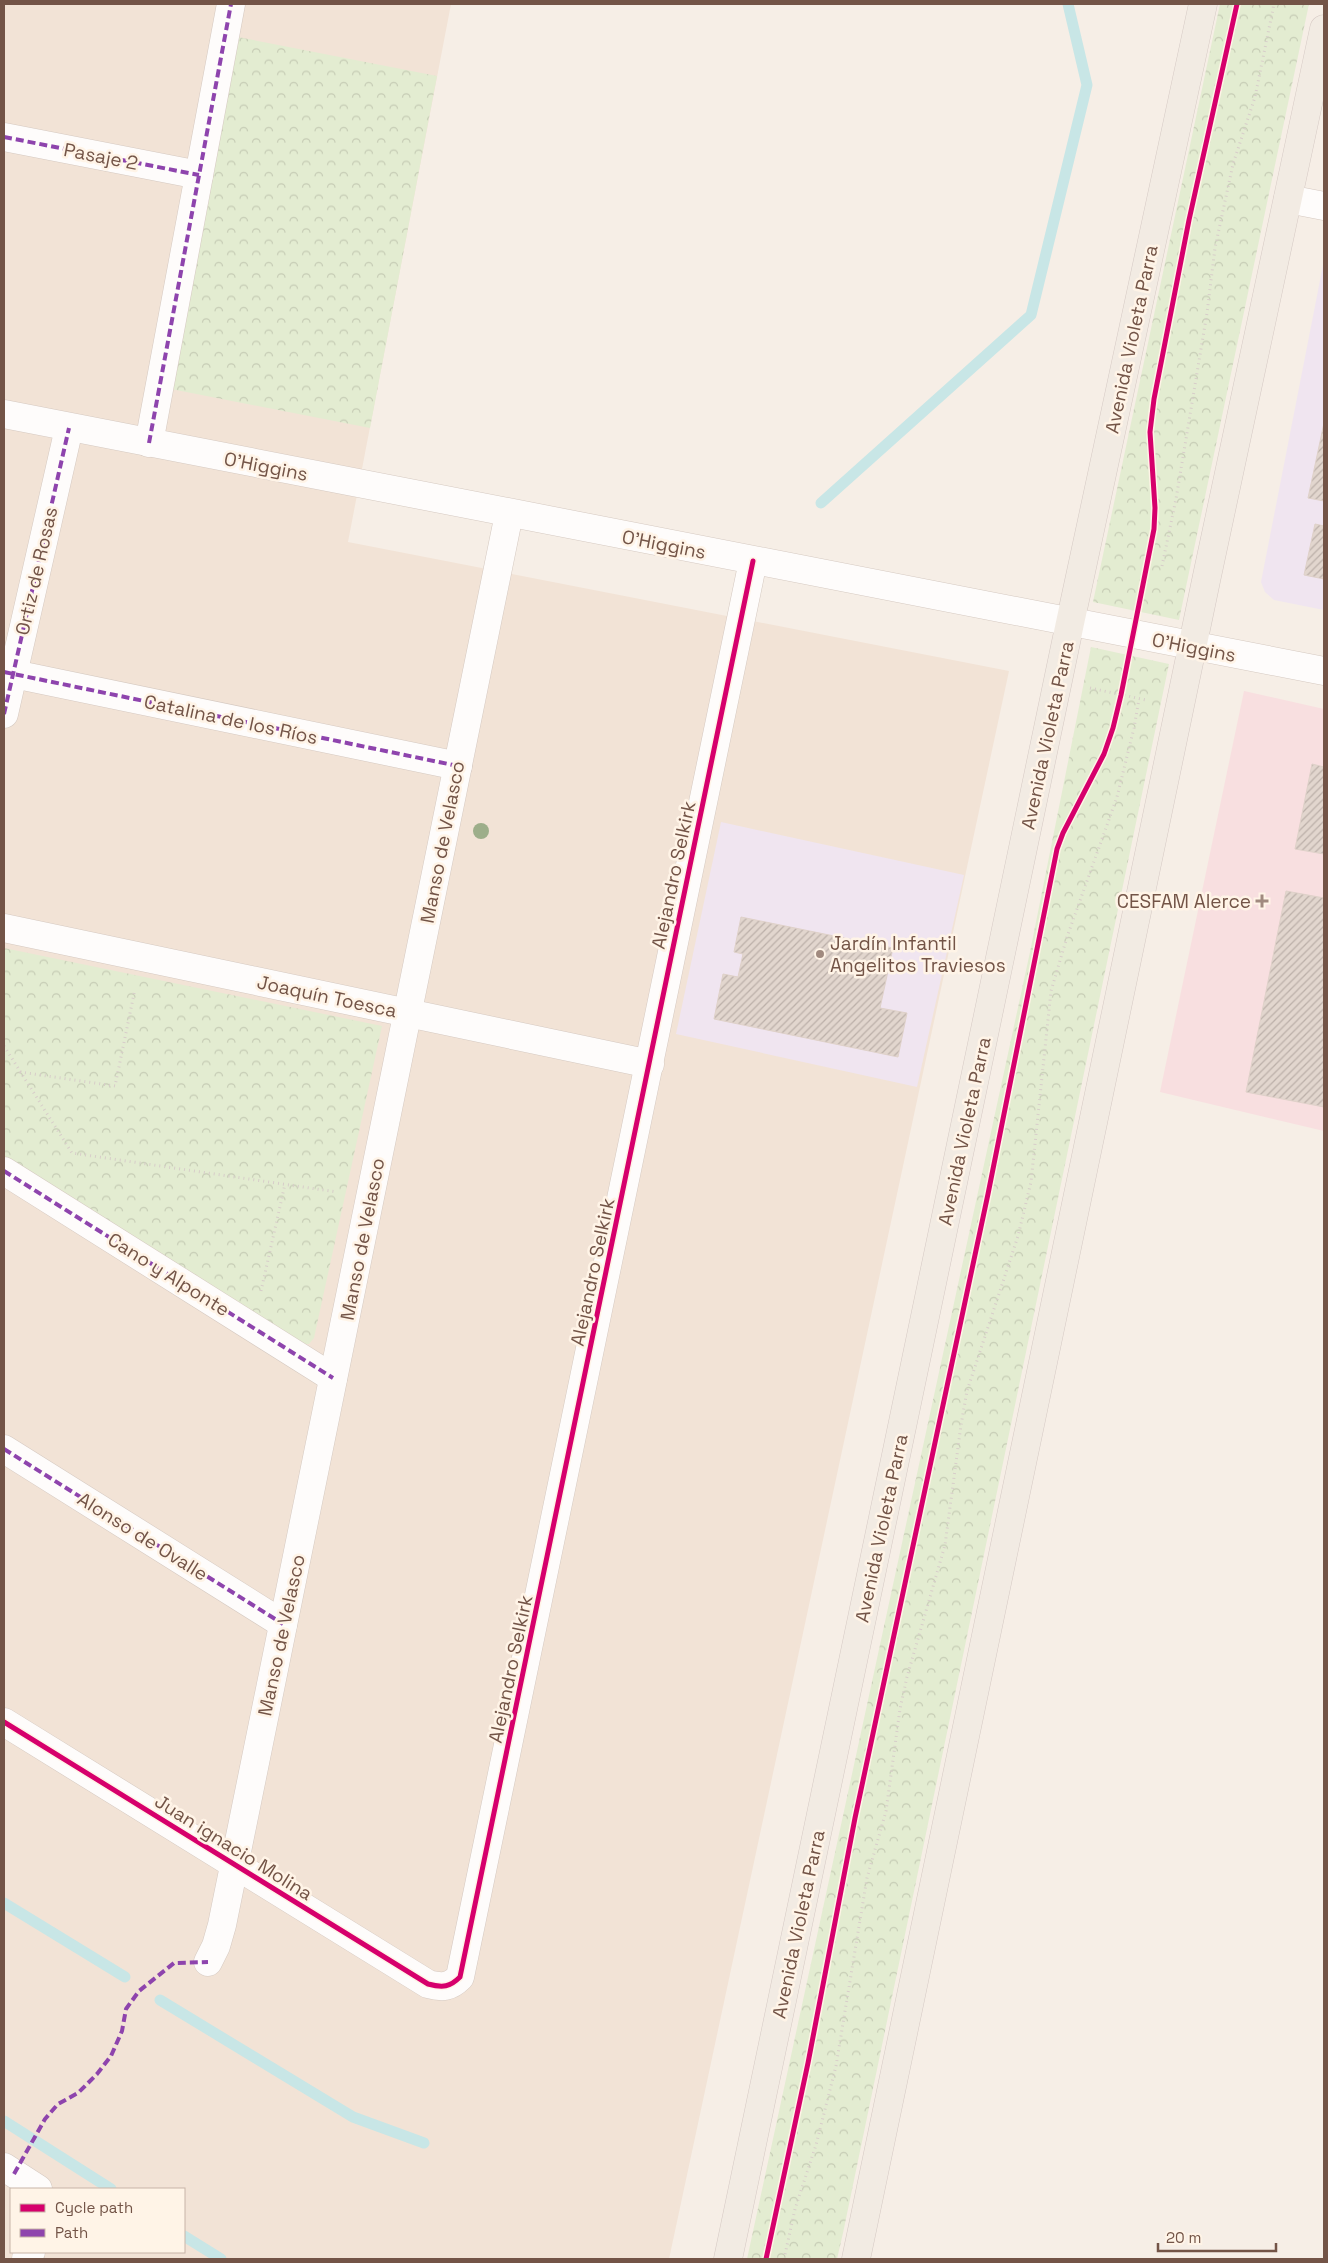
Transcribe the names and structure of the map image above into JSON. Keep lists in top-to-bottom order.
{
  "streets": {
    "main road": ["Avenida Violeta Parra"],
    "street": [
      "Pasaje 2",
      "O'Higgins",
      "Ortiz de Rosas",
      "Catalina de los Ríos",
      "Manso de Velasco",
      "Alejandro Selkirk",
      "Joaquín Toesca",
      "Cano y Alponte",
      "Alonso de Ovalle",
      "Juan ignacio Molina"
    ]
  },
  "crossings": [
    ["Avenida Violeta Parra", "O'Higgins"],
    ["O'Higgins", "Ortiz de Rosas"],
    ["O'Higgins", "Manso de Velasco"],
    ["O'Higgins", "Alejandro Selkirk"],
    ["Ortiz de Rosas", "Catalina de los Ríos"],
    ["Catalina de los Ríos", "Manso de Velasco"],
    ["Manso de Velasco", "Joaquín Toesca"],
    ["Manso de Velasco", "Cano y Alponte"],
    ["Manso de Velasco", "Alonso de Ovalle"],
    ["Manso de Velasco", "Juan ignacio Molina"],
    ["Alejandro Selkirk", "Joaquín Toesca"],
    ["Alejandro Selkirk", "Juan ignacio Molina"]
  ],
  "places": {
    "health": ["CESFAM Alerce"],
    "other": ["Jardín Infantil Angelitos Traviesos"]
  },
  "legend": ["Cycle path", "Path"],
  "scale_bar": "20 m"
}
